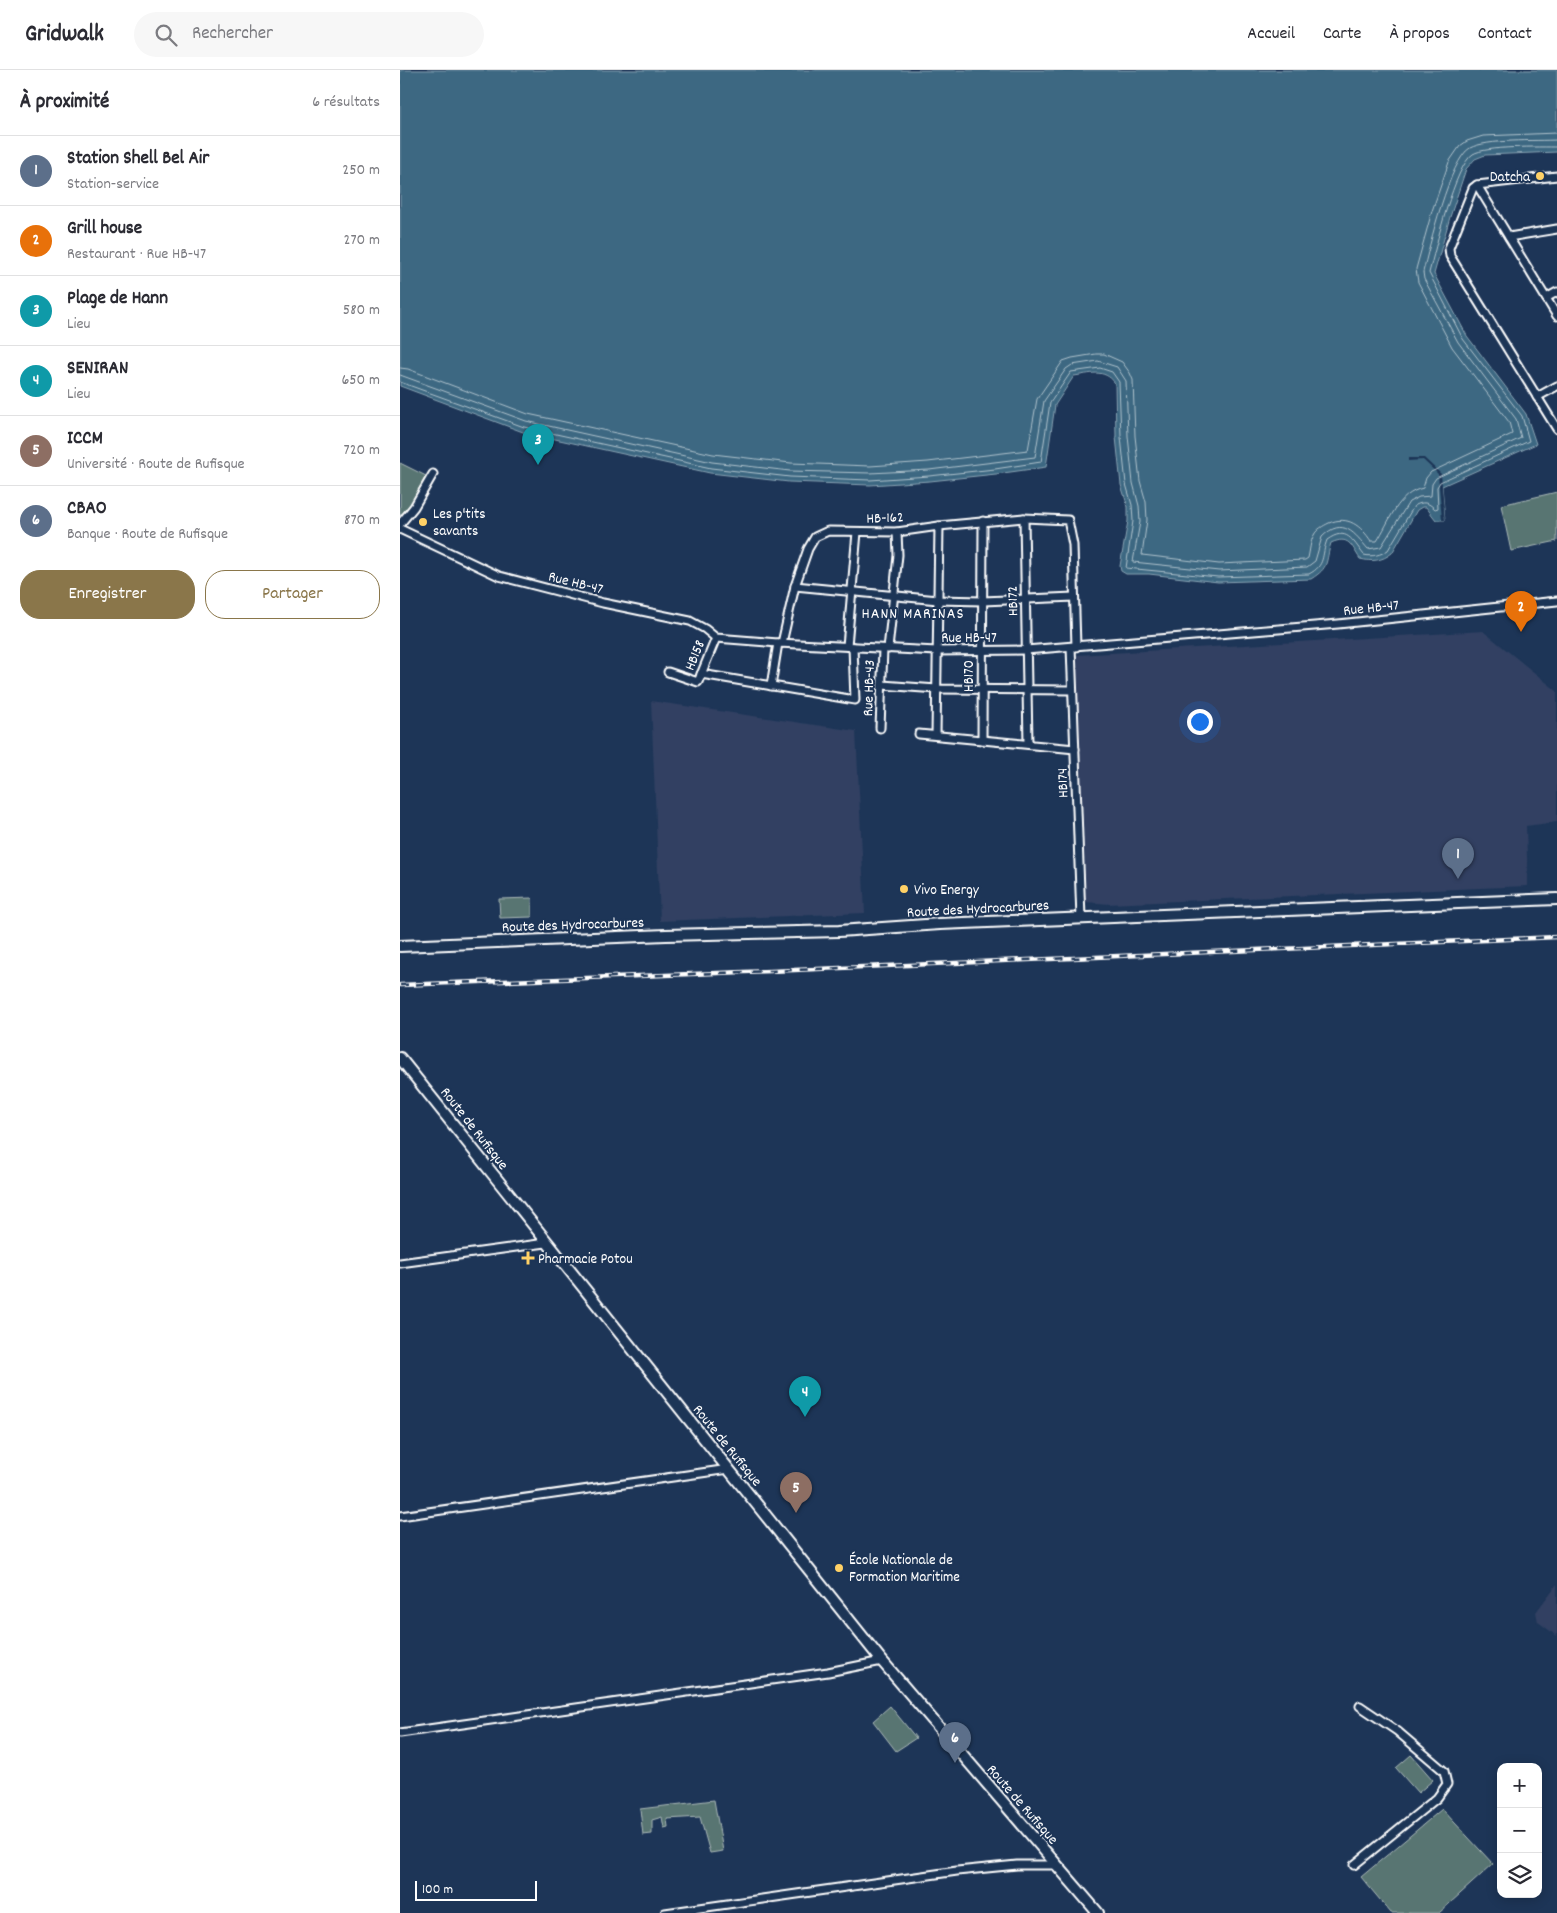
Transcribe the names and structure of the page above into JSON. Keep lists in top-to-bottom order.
{
  "streets": {
    "street": [
      "HB-162",
      "Rue HB-47",
      "HB172",
      "HB158",
      "HB170",
      "Rue HB-43",
      "HB174",
      "Route des Hydrocarbures",
      "Route de Rufisque"
    ]
  },
  "crossings": [
    ["HB-162", "Rue HB-47"],
    ["HB-162", "HB172"],
    ["HB-162", "HB170"],
    ["HB-162", "Rue HB-43"],
    ["HB-162", "HB174"],
    ["Rue HB-47", "HB172"],
    ["Rue HB-47", "HB158"],
    ["Rue HB-47", "HB170"],
    ["Rue HB-47", "Rue HB-43"],
    ["Rue HB-47", "HB174"],
    ["HB174", "Route des Hydrocarbures"]
  ],
  "districts": ["HANN MARINAS"],
  "places": {
    "other": [
      "Datcha",
      "Les p'tits savants",
      "Vivo Energy",
      "École Nationale de Formation Maritime"
    ],
    "health": ["Pharmacie Potou"]
  },
  "scale_bar": "100 m",
  "page": {
    "header": "Gridwalk",
    "search": "Rechercher",
    "nav": [
      "Accueil",
      "Carte",
      "À propos",
      "Contact"
    ],
    "heading": ["À proximité", "6 résultats"],
    "list": [
      {
        "mark": "1",
        "name": "Station Shell Bel Air",
        "note": "Station-service",
        "value": "250 m"
      },
      {
        "mark": "2",
        "name": "Grill house",
        "note": "Restaurant · Rue HB-47",
        "value": "270 m"
      },
      {
        "mark": "3",
        "name": "Plage de Hann",
        "note": "Lieu",
        "value": "580 m"
      },
      {
        "mark": "4",
        "name": "SENIRAN",
        "note": "Lieu",
        "value": "650 m"
      },
      {
        "mark": "5",
        "name": "ICCM",
        "note": "Université · Route de Rufisque",
        "value": "720 m"
      },
      {
        "mark": "6",
        "name": "CBAO",
        "note": "Banque · Route de Rufisque",
        "value": "870 m"
      }
    ],
    "pins": [
      "3",
      "2",
      "1",
      "4",
      "5",
      "6"
    ],
    "buttons": ["Enregistrer", "Partager"],
    "map_buttons": ["+", "−"],
    "scale": "100 m"
  }
}
